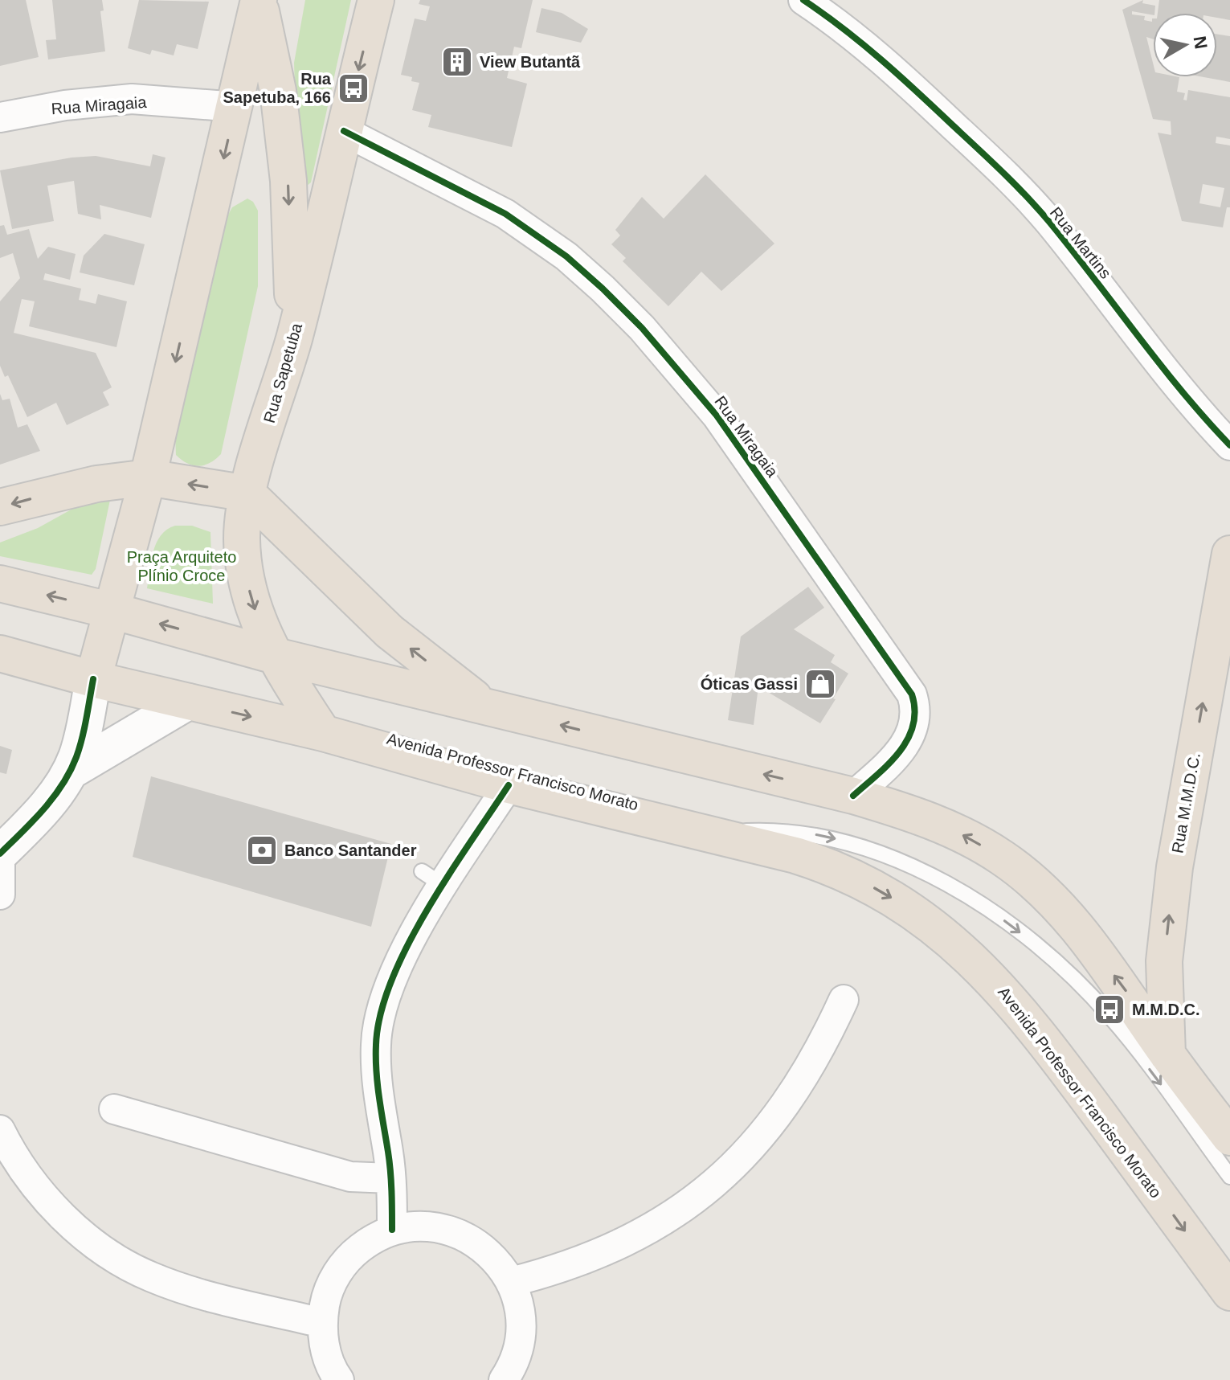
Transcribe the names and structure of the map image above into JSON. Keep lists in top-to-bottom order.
{
  "streets": {
    "highway": ["Rua Sapetuba", "Avenida Professor Francisco Morato", "Rua M.M.D.C."],
    "street": ["Rua Miragaia", "Rua Martins"]
  },
  "crossings": [
    ["Rua Miragaia", "Rua Sapetuba"],
    ["Rua Sapetuba", "Avenida Professor Francisco Morato"]
  ],
  "one_way": ["Rua M.M.D.C."],
  "parks": ["Praça Arquiteto Plínio Croce"],
  "places": {
    "building": ["View Butantã"],
    "bus stop": ["Rua Sapetuba, 166", "M.M.D.C."],
    "shop": ["Óticas Gassi"],
    "bank": ["Banco Santander"]
  },
  "north": "right"
}
